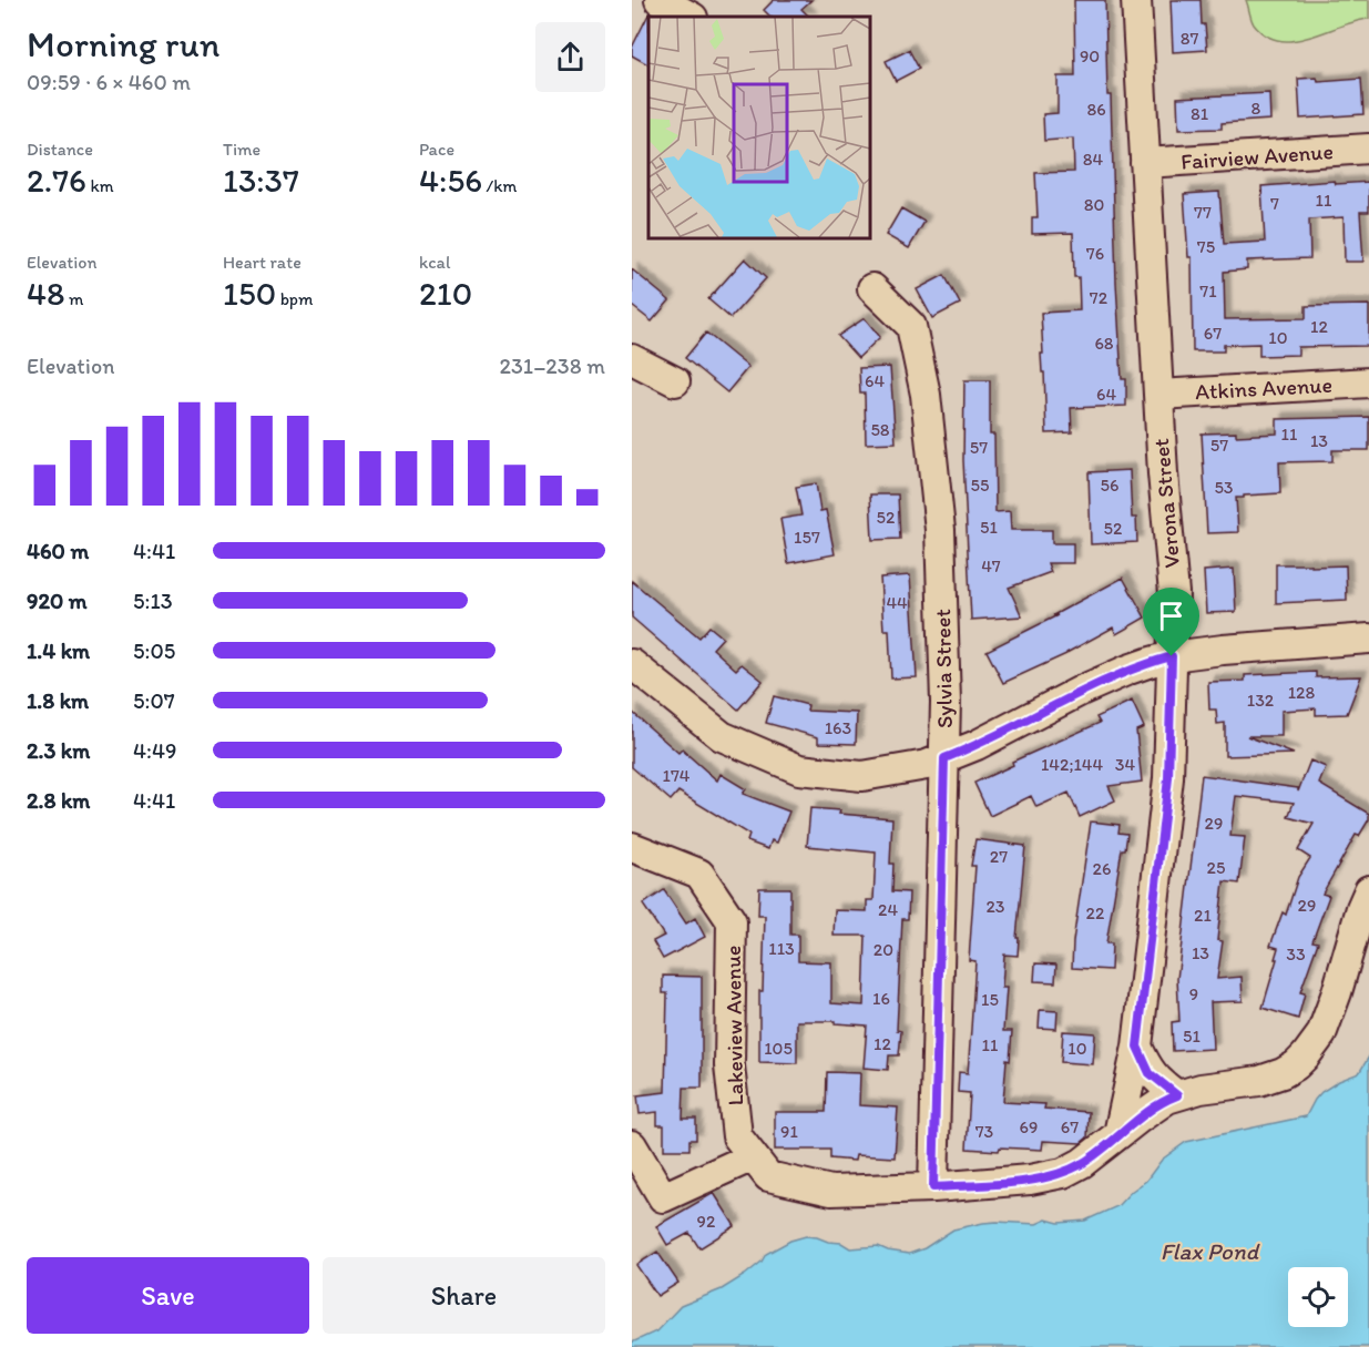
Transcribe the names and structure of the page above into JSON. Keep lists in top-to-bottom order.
{
  "streets": {
    "street": [
      "Fairview Avenue",
      "Atkins Avenue",
      "Verona Street",
      "Sylvia Street",
      "Lakeview Avenue"
    ]
  },
  "crossings": [
    ["Fairview Avenue", "Verona Street"],
    ["Atkins Avenue", "Verona Street"],
    ["Verona Street", "Lakeview Avenue"],
    ["Sylvia Street", "Lakeview Avenue"]
  ],
  "water": ["Flax Pond"],
  "house_numbers": [
    "87",
    "90",
    "8",
    "86",
    "81",
    "84",
    "11",
    "7",
    "80",
    "77",
    "75",
    "76",
    "71",
    "72",
    "12",
    "67",
    "10",
    "68",
    "64",
    "64",
    "58",
    "11",
    "13",
    "57",
    "57",
    "55",
    "56",
    "53",
    "52",
    "51",
    "52",
    "157",
    "47",
    "44",
    "128",
    "132",
    "163",
    "142;144",
    "34",
    "174",
    "29",
    "27",
    "25",
    "26",
    "29",
    "23",
    "24",
    "22",
    "21",
    "113",
    "20",
    "13",
    "33",
    "9",
    "16",
    "15",
    "51",
    "12",
    "11",
    "105",
    "10",
    "69",
    "67",
    "91",
    "73",
    "92"
  ],
  "page": {
    "heading": ["Morning run", "09:59 · 6 × 460 m"],
    "stats": [
      ["Distance", "2.76 km"],
      ["Time", "13:37"],
      ["Pace", "4:56 /km"],
      ["Elevation", "48 m"],
      ["Heart rate", "150 bpm"],
      ["kcal", "210"]
    ],
    "chart": ["Elevation", "231–238 m"],
    "list": [
      {
        "name": "460 m",
        "note": "4:41"
      },
      {
        "name": "920 m",
        "note": "5:13"
      },
      {
        "name": "1.4 km",
        "note": "5:05"
      },
      {
        "name": "1.8 km",
        "note": "5:07"
      },
      {
        "name": "2.3 km",
        "note": "4:49"
      },
      {
        "name": "2.8 km",
        "note": "4:41"
      }
    ],
    "buttons": ["Save", "Share"]
  }
}
